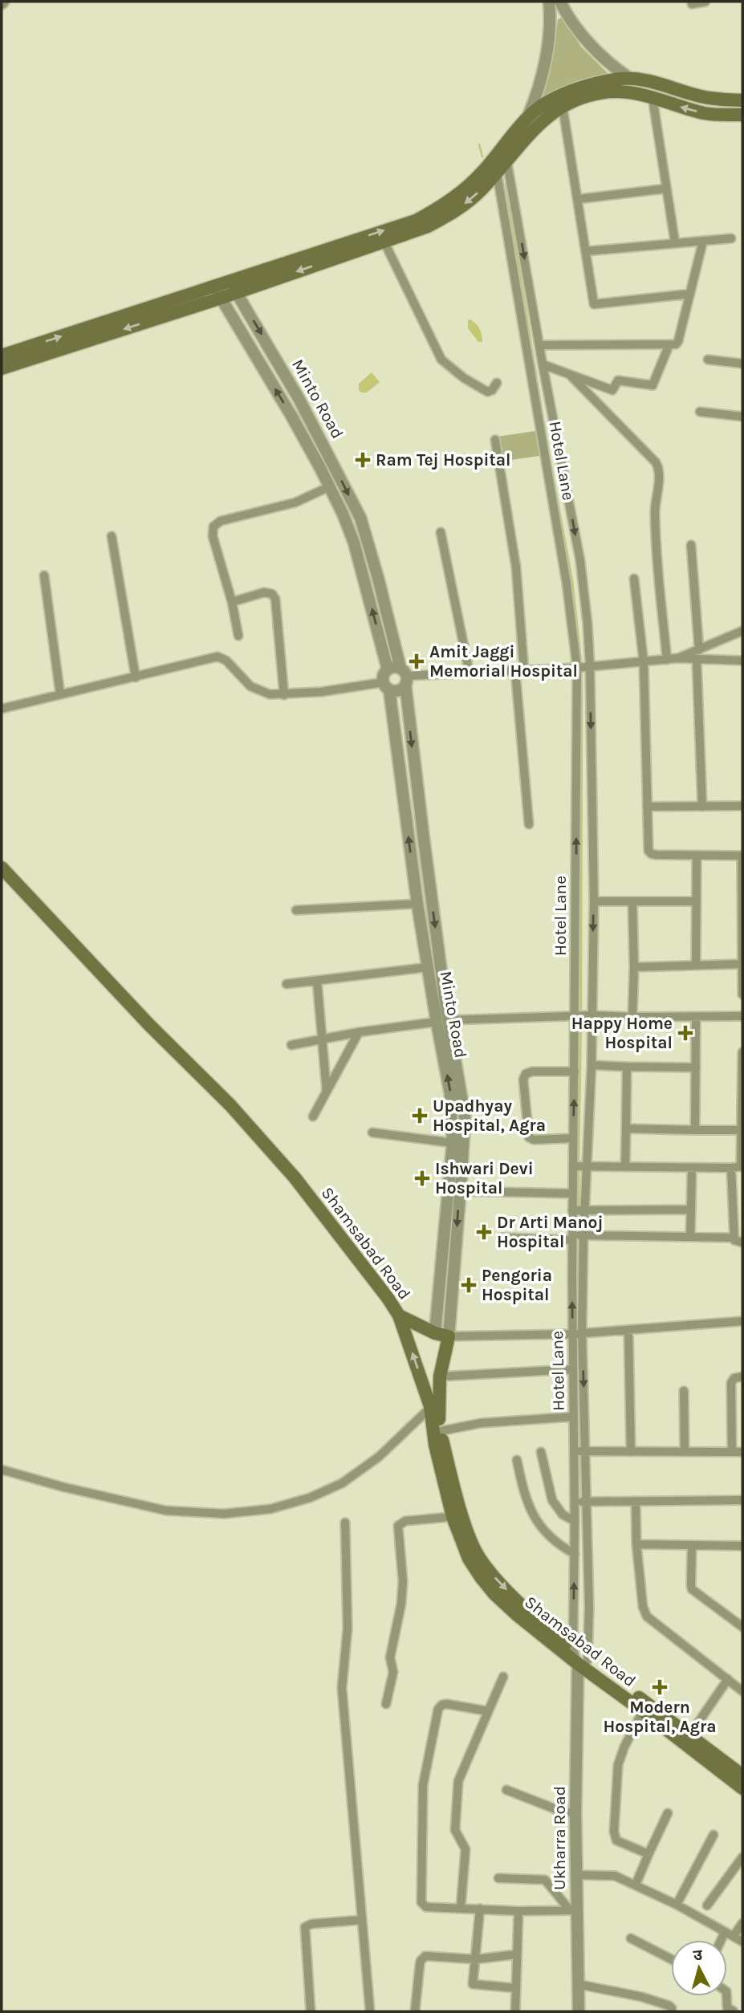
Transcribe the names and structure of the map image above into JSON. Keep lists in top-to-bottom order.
{
  "streets": {
    "main road": ["Minto Road", "Shamsabad Road"],
    "street": ["Hotel Lane", "Ukharra Road"]
  },
  "crossings": [
    ["Minto Road", "Shamsabad Road"],
    ["Shamsabad Road", "Ukharra Road"]
  ],
  "places": {
    "health": [
      "Ram Tej Hospital",
      "Amit Jaggi Memorial Hospital",
      "Happy Home Hospital",
      "Upadhyay Hospital, Agra",
      "Ishwari Devi Hospital",
      "Dr Arti Manoj Hospital",
      "Pengoria Hospital",
      "Modern Hospital, Agra"
    ]
  },
  "north": "top"
}
